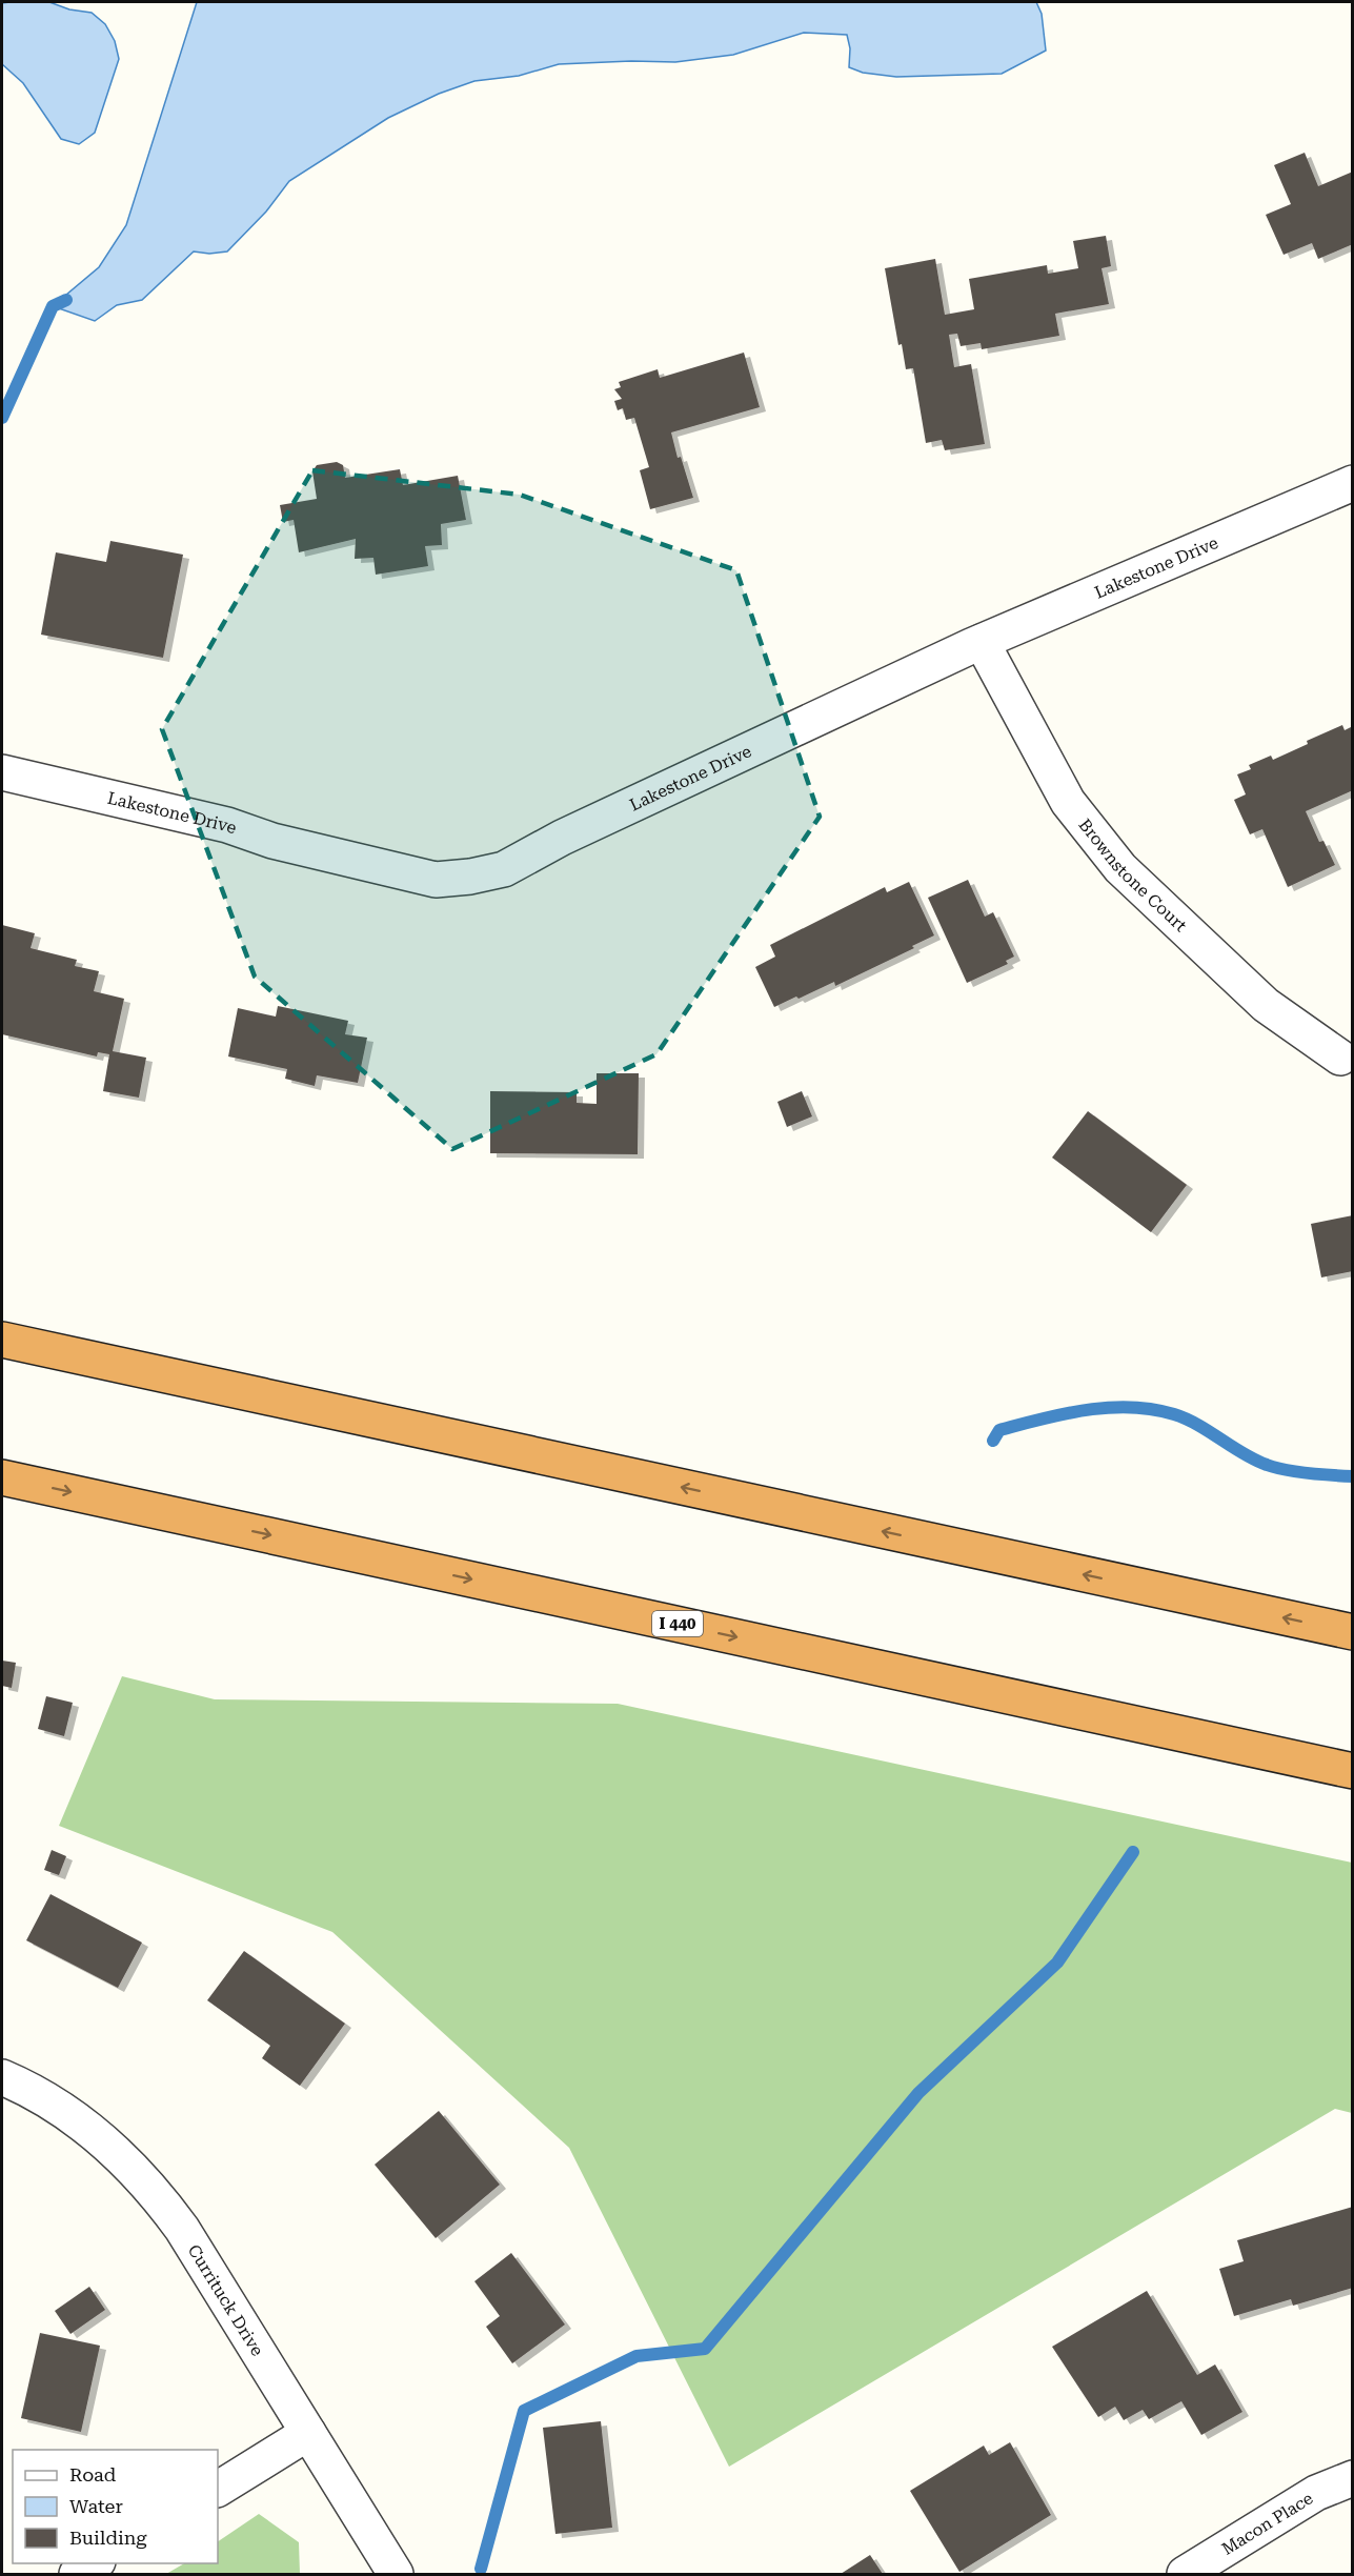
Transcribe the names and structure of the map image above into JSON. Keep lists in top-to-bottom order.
{
  "streets": {
    "highway": ["I 440"],
    "street": [
      "Lakestone Drive",
      "Brownstone Court",
      "Currituck Drive",
      "Macon Place"
    ]
  },
  "crossings": [
    ["Lakestone Drive", "Brownstone Court"]
  ],
  "legend": ["Road", "Water", "Building"]
}
